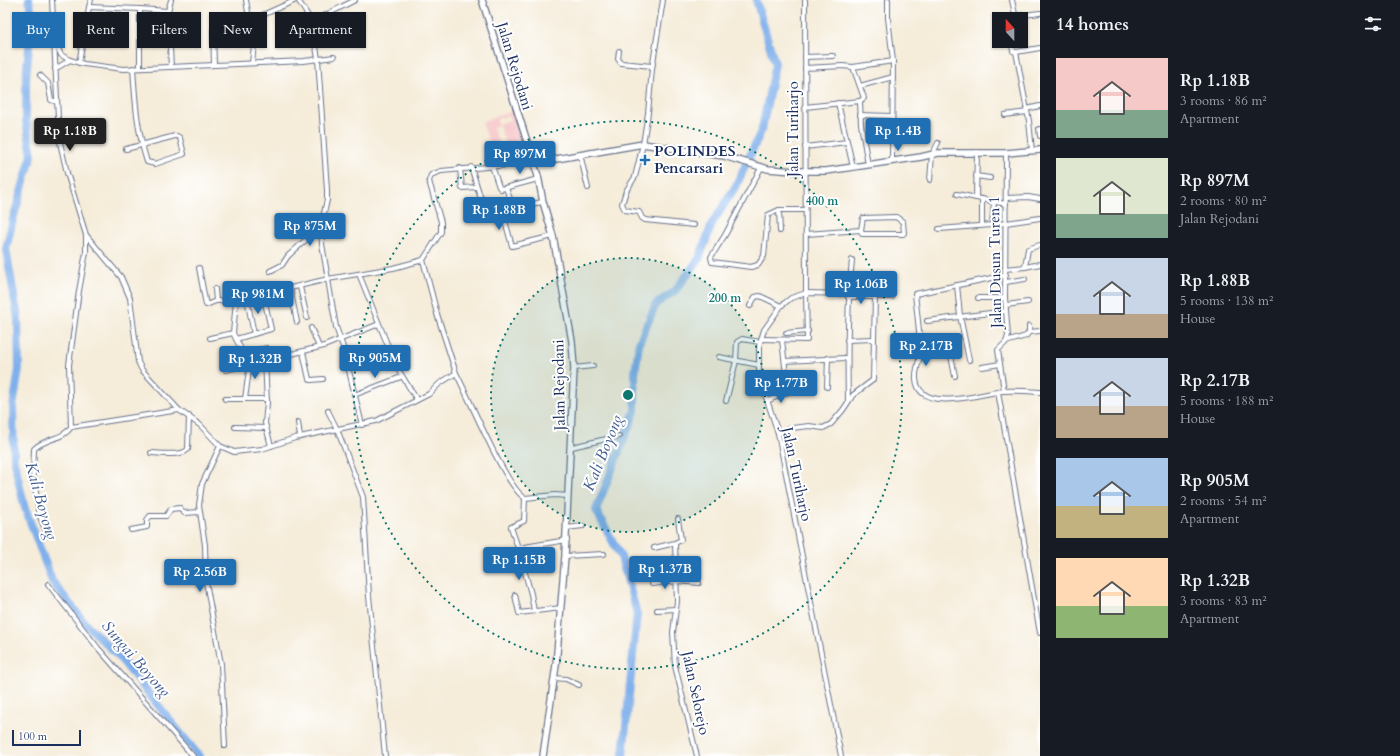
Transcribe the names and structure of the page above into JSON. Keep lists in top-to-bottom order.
{
  "streets": {
    "main road": ["Jalan Rejodani"],
    "street": ["Jalan Turiharjo", "Jalan Dusun Turen 1", "Jalan Selorejo"]
  },
  "water": ["Kali Boyong", "Sungai Boyong"],
  "places": {
    "health": ["POLINDES Pencarsari"]
  },
  "scale_bar": "100 m",
  "north": "top",
  "page": {
    "heading": "14 homes",
    "chip": [
      "Buy",
      "Rent",
      "Filters",
      "New",
      "Apartment"
    ],
    "list": [
      {
        "name": "Rp 1.18B",
        "note": "3 rooms · 86 m² · Apartment"
      },
      {
        "name": "Rp 897M",
        "note": "2 rooms · 80 m² · Jalan Rejodani"
      },
      {
        "name": "Rp 1.88B",
        "note": "5 rooms · 138 m² · House"
      },
      {
        "name": "Rp 2.17B",
        "note": "5 rooms · 188 m² · House"
      },
      {
        "name": "Rp 905M",
        "note": "2 rooms · 54 m² · Apartment"
      },
      {
        "name": "Rp 1.32B",
        "note": "3 rooms · 83 m² · Apartment"
      }
    ],
    "price": [
      "Rp 1.18B",
      "Rp 1.4B",
      "Rp 897M",
      "Rp 1.88B",
      "Rp 875M",
      "Rp 1.06B",
      "Rp 981M",
      "Rp 2.17B",
      "Rp 905M",
      "Rp 1.32B",
      "Rp 1.77B",
      "Rp 1.15B",
      "Rp 1.37B",
      "Rp 2.56B"
    ],
    "scale": "100 m"
  },
  "rings": ["400 m", "200 m"]
}
